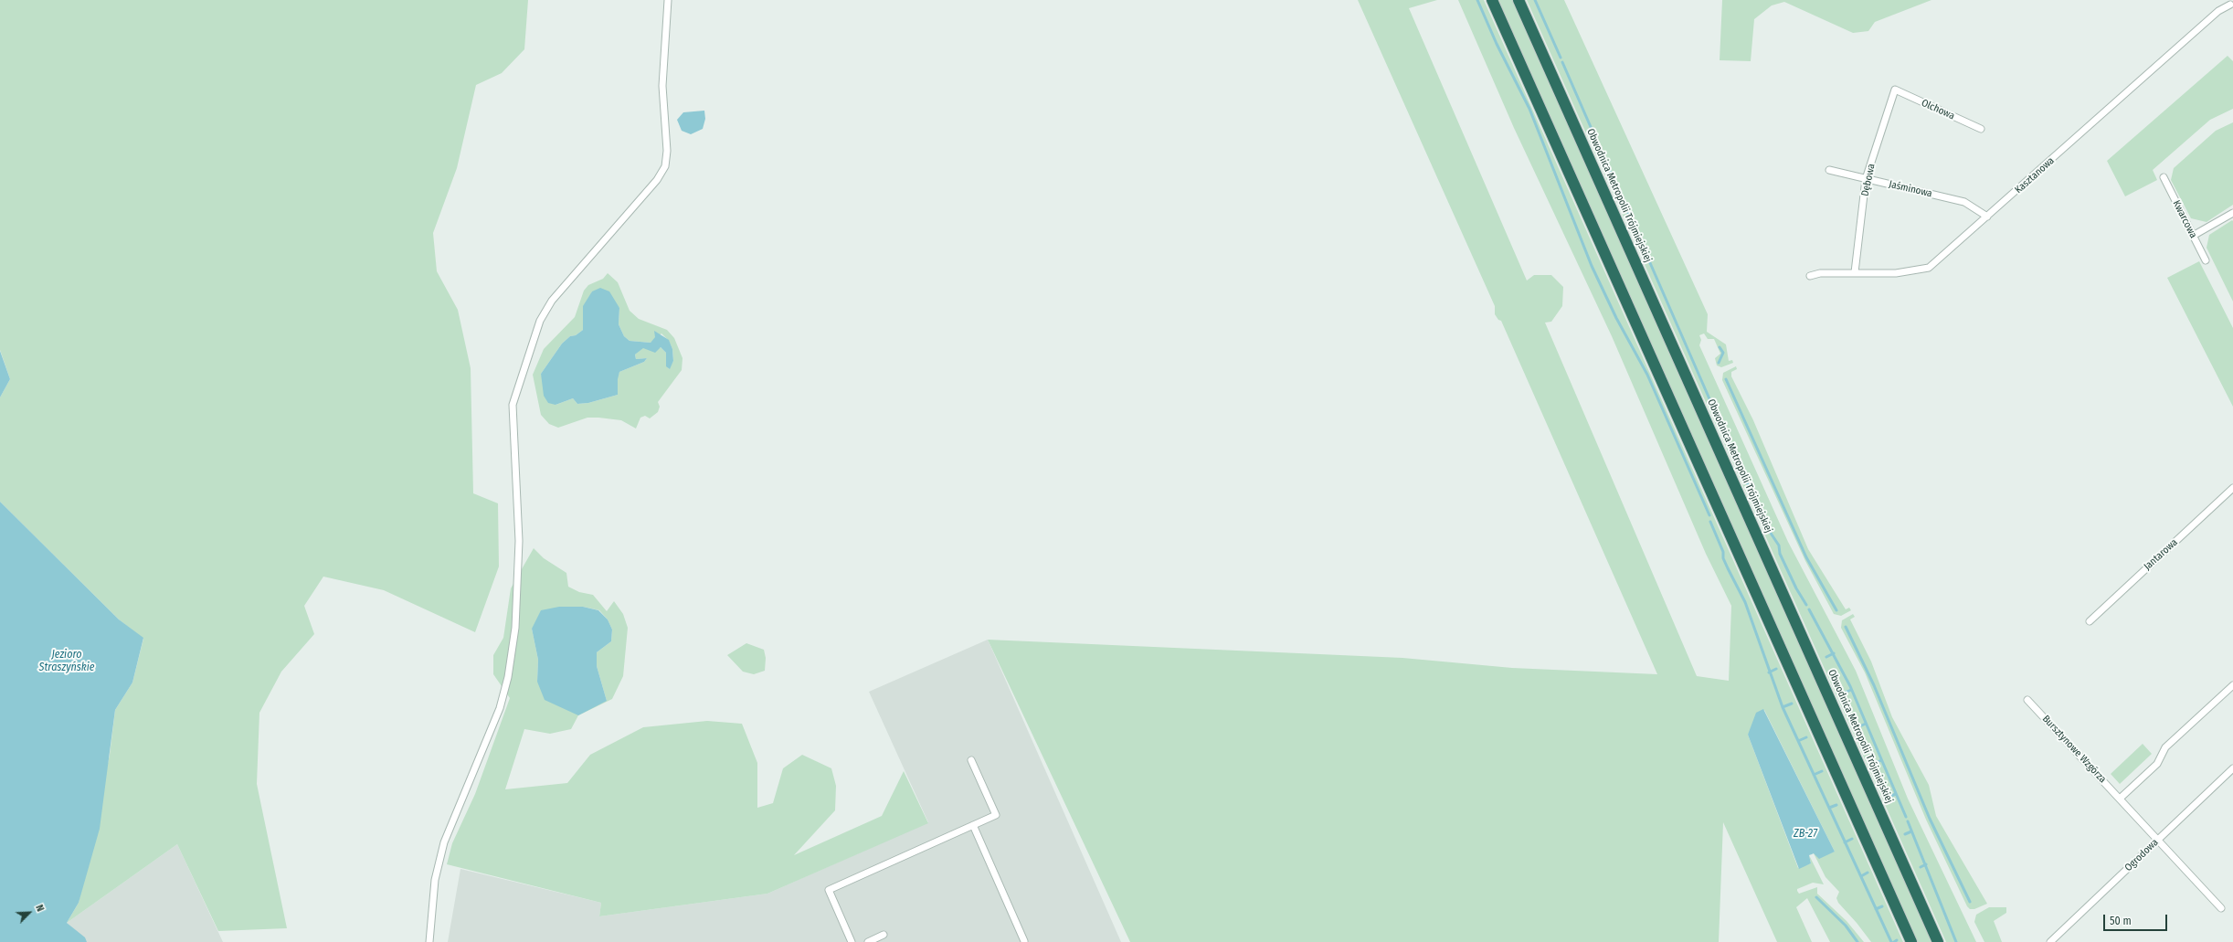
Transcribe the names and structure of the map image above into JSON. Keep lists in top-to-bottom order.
{
  "streets": {
    "highway": ["Obwodnica Metropolii Trójmiejskiej"],
    "street": [
      "Olchowa",
      "Kasztanowa",
      "Dębowa",
      "Jaśminowa",
      "Kwarcowa",
      "Jantarowa",
      "Bursztynowe Wzgórza",
      "Ogrodowa"
    ]
  },
  "crossings": [
    ["Olchowa", "Dębowa"],
    ["Kasztanowa", "Dębowa"],
    ["Kasztanowa", "Jaśminowa"],
    ["Dębowa", "Jaśminowa"],
    ["Bursztynowe Wzgórza", "Ogrodowa"]
  ],
  "water": ["Jezioro Straszyńskie", "ZB-27"],
  "scale_bar": "50 m",
  "north": "top right"
}
